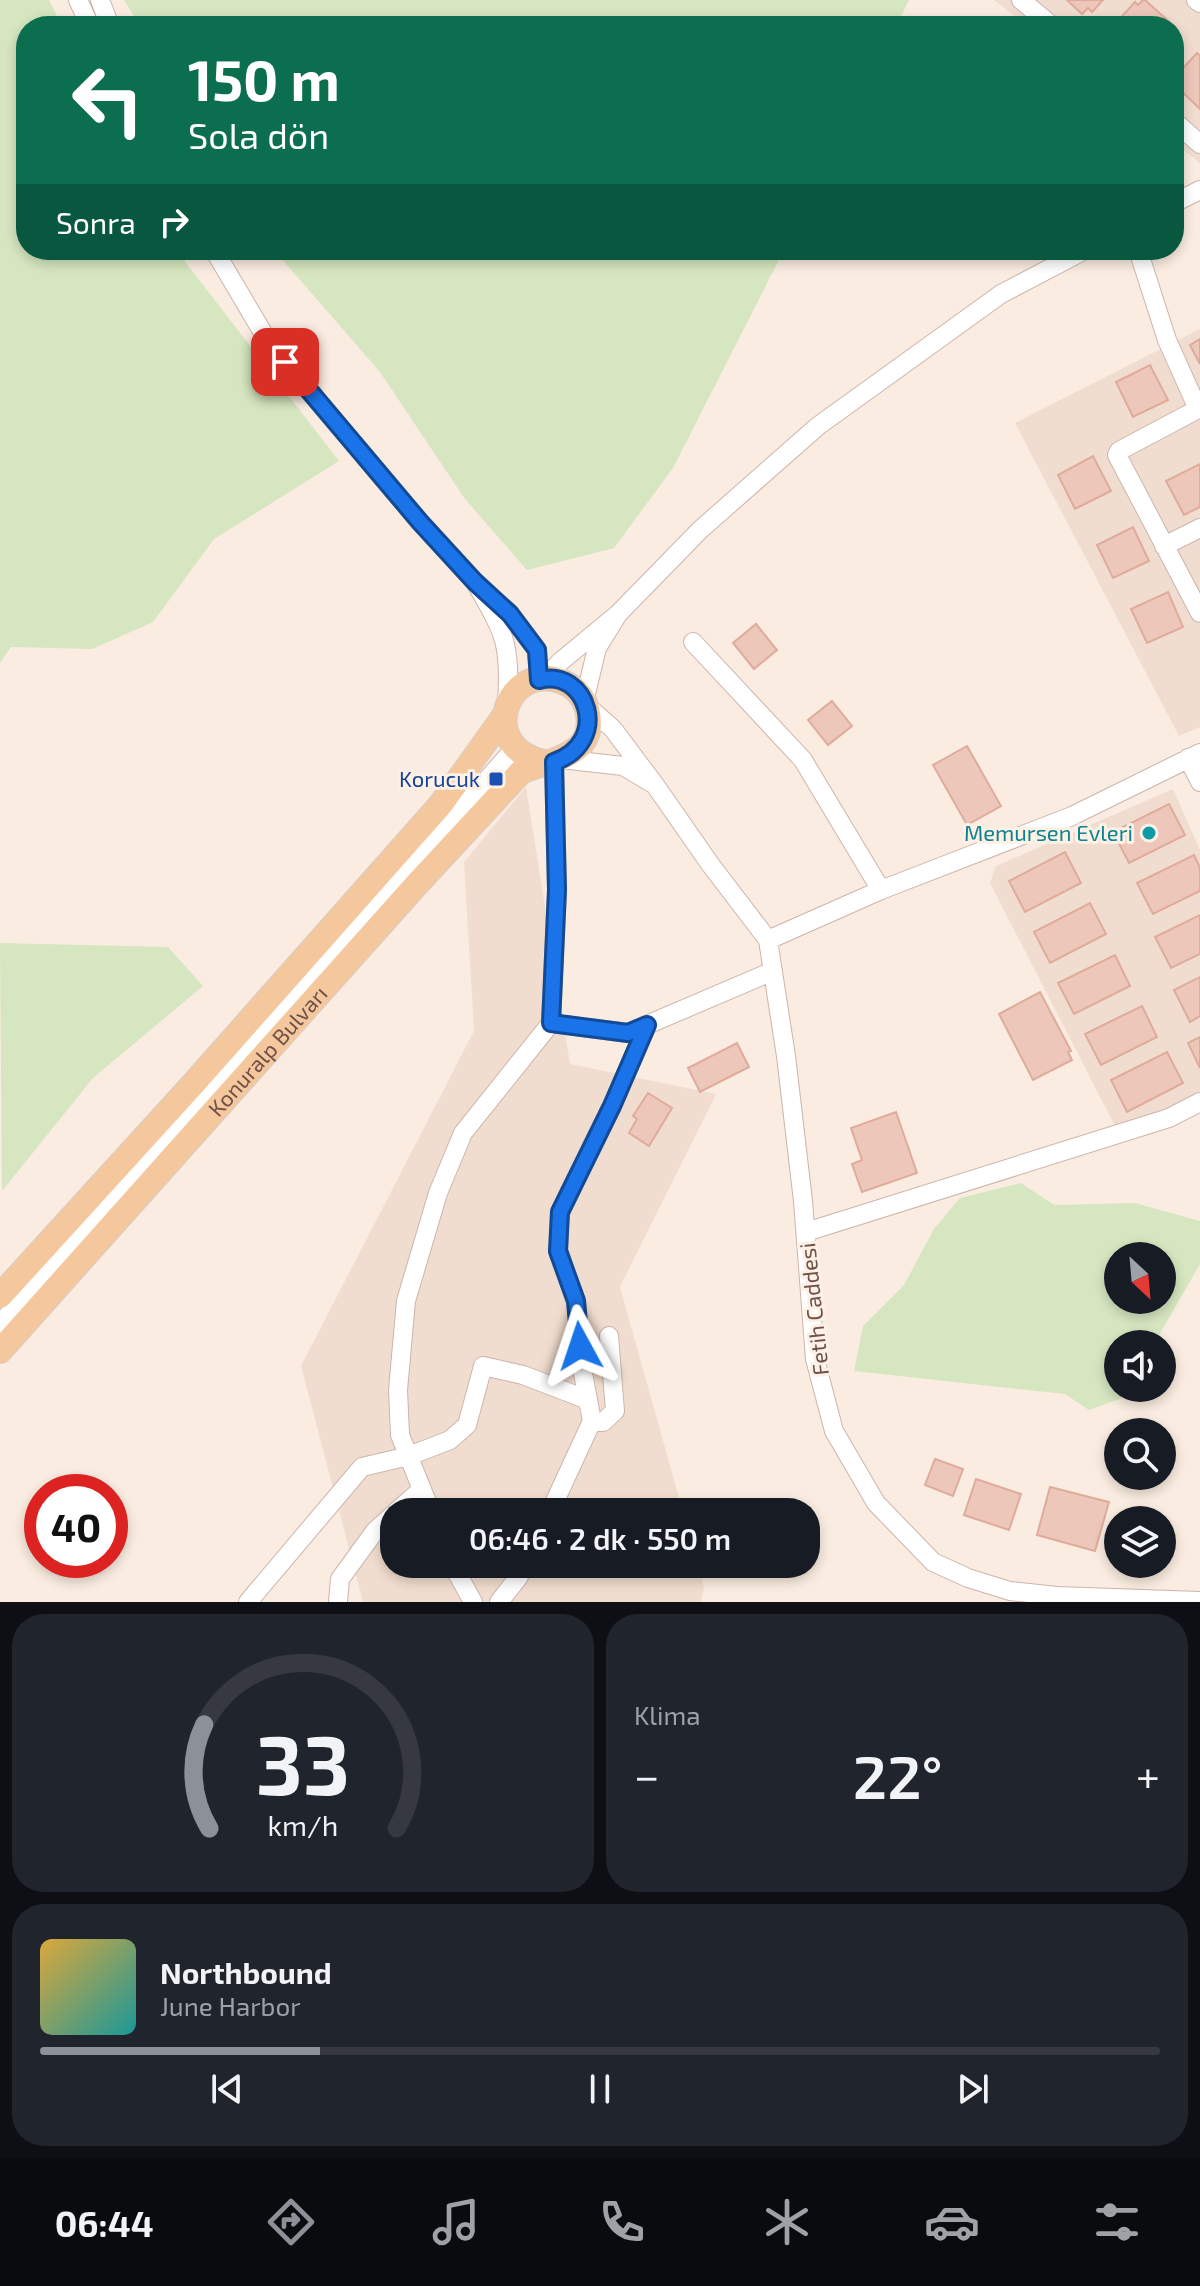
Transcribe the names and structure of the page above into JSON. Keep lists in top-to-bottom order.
{
  "streets": {
    "main road": ["Konuralp Bulvarı"],
    "street": ["Fetih Caddesi"]
  },
  "crossings": [
    ["Konuralp Bulvarı", "Fetih Caddesi"]
  ],
  "places": {
    "transit": ["Korucuk"],
    "other": ["Memursen Evleri"]
  },
  "north": "bottom right",
  "page": {
    "turn": ["150 m", "Sola dön"],
    "then": "Sonra",
    "limit": "40",
    "trip": "06:46 · 2 dk · 550 m",
    "tile": "Klima",
    "heat": ["−", "22°", "+"],
    "song": ["Northbound", "June Harbor"],
    "tabs": "06:44",
    "gauge": ["33", "km/h"]
  }
}
